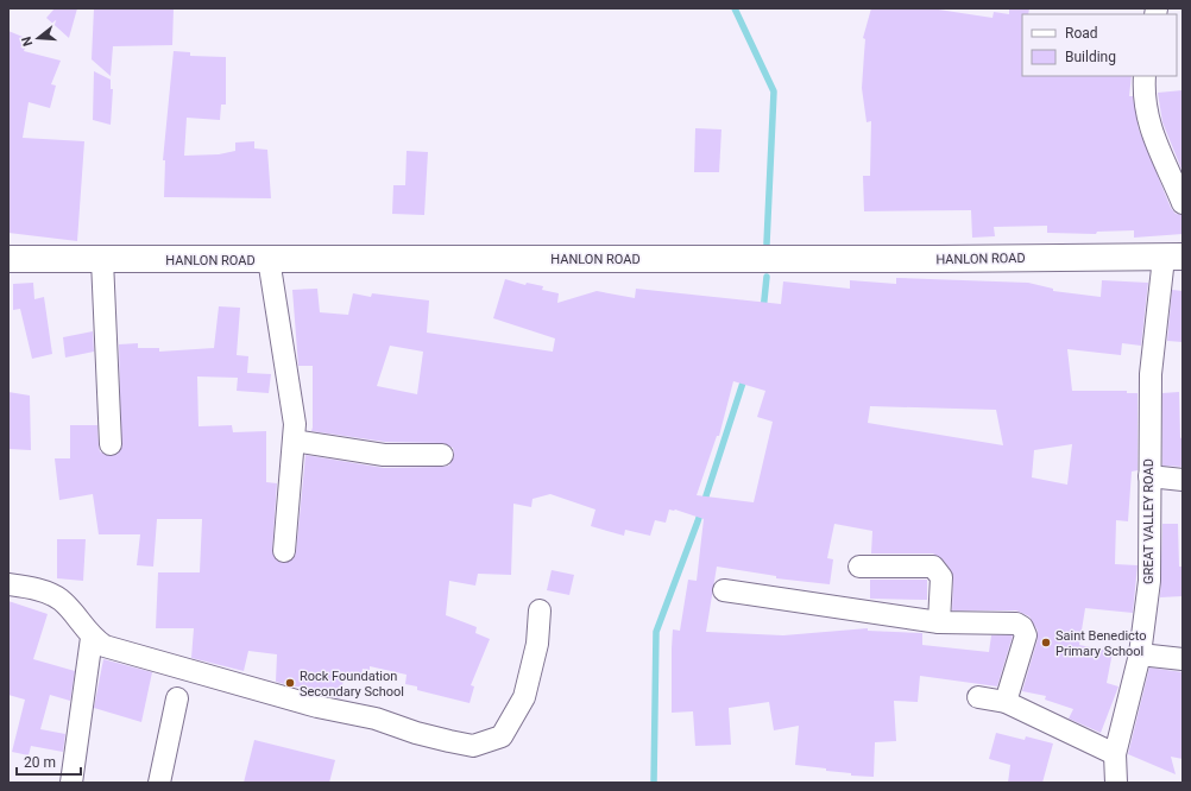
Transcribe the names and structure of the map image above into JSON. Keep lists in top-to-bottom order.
{
  "streets": {
    "main road": ["HANLON ROAD"],
    "street": ["GREAT VALLEY ROAD"]
  },
  "crossings": [
    ["HANLON ROAD", "GREAT VALLEY ROAD"]
  ],
  "places": ["Saint Benedicto Primary School", "Rock Foundation Secondary School"],
  "legend": ["Road", "Building"],
  "scale_bar": "20 m",
  "north": "left"
}
